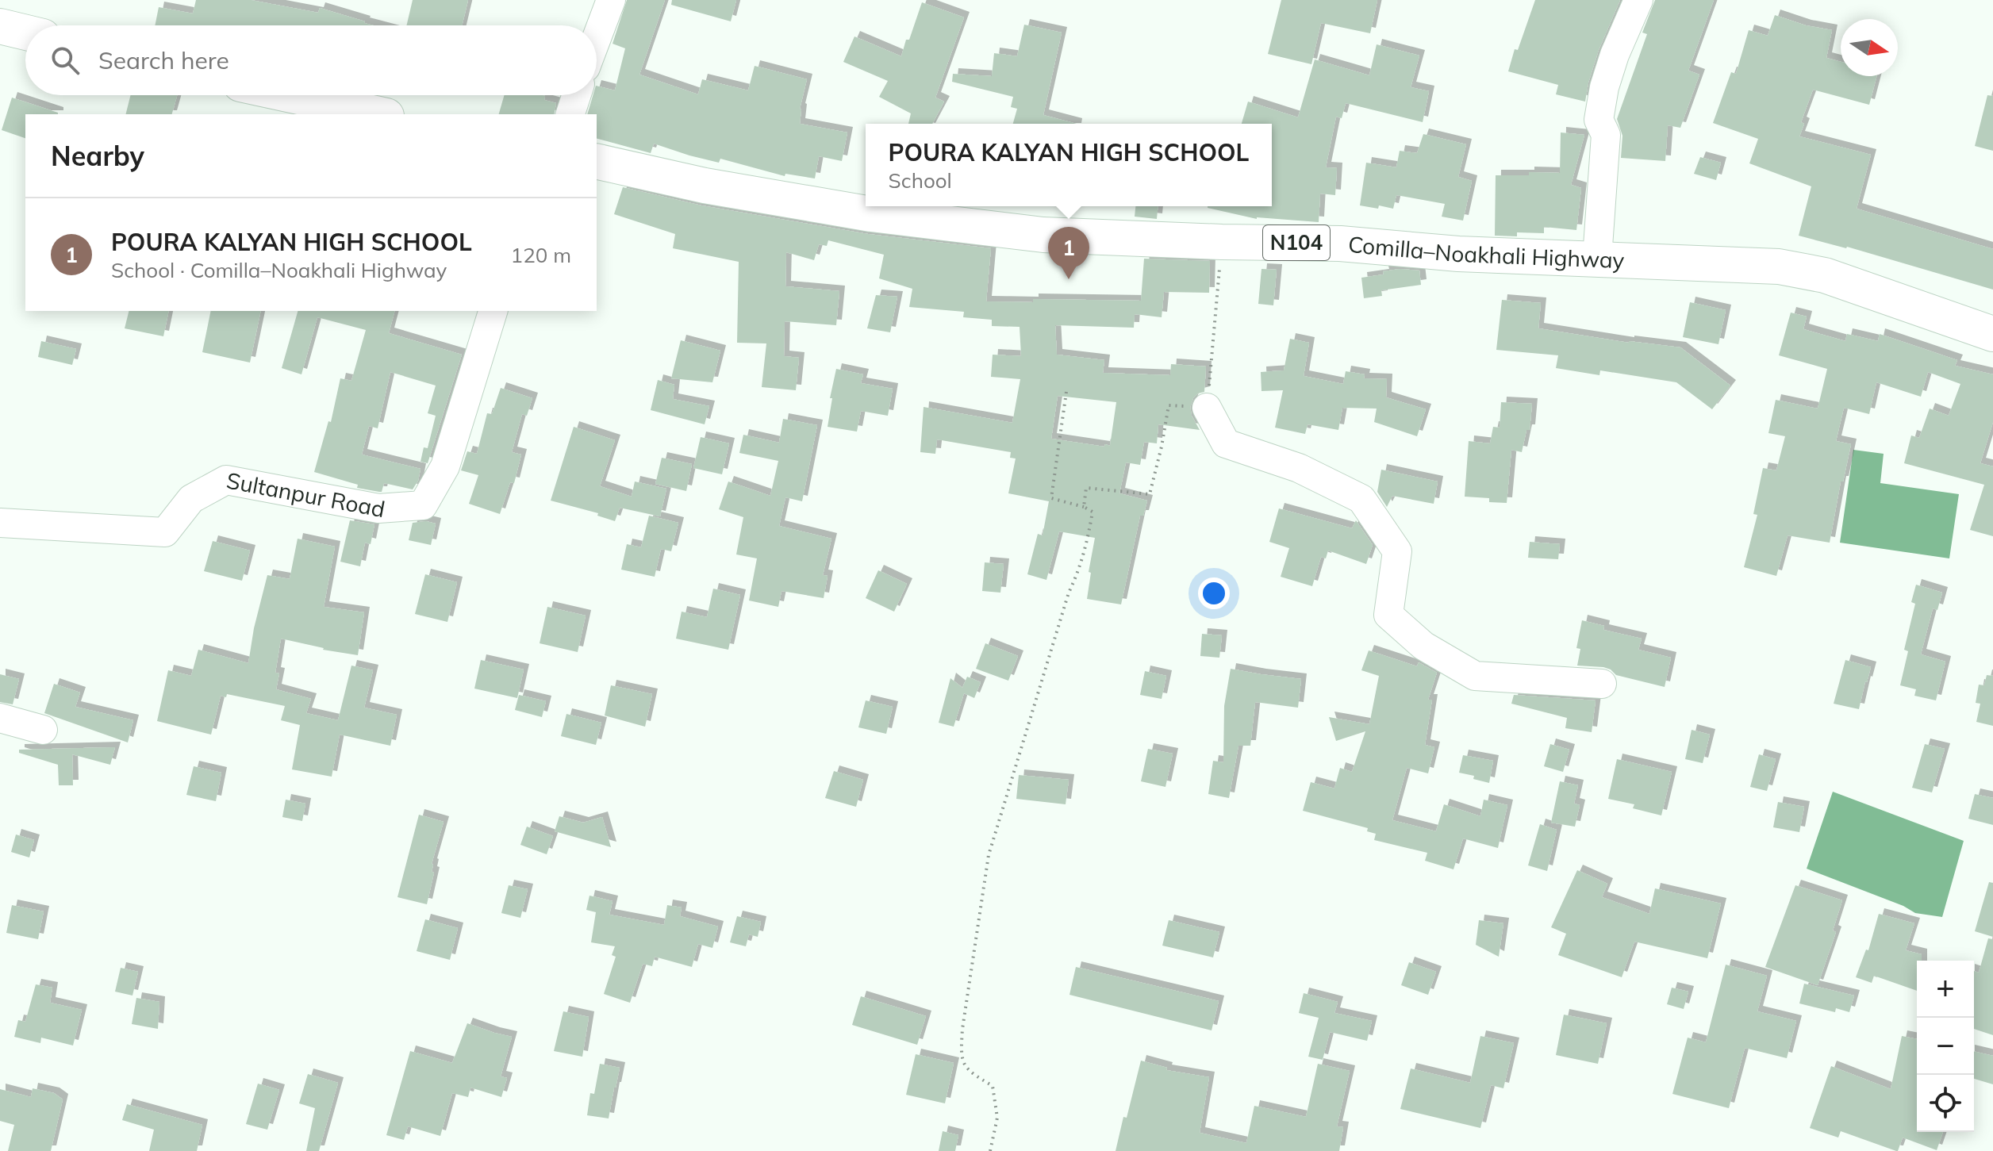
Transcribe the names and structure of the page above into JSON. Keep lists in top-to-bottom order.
{
  "streets": {
    "highway": ["N104", "Comilla–Noakhali Highway"],
    "street": ["Sultanpur Road"]
  },
  "north": "right",
  "page": {
    "search": "Search here",
    "heading": "Nearby",
    "popup": ["POURA KALYAN HIGH SCHOOL", "School"],
    "list": [
      {
        "mark": "1",
        "name": "POURA KALYAN HIGH SCHOOL",
        "note": "School · Comilla–Noakhali Highway",
        "value": "120 m"
      }
    ],
    "pins": "1",
    "map_buttons": ["+", "−"]
  }
}
